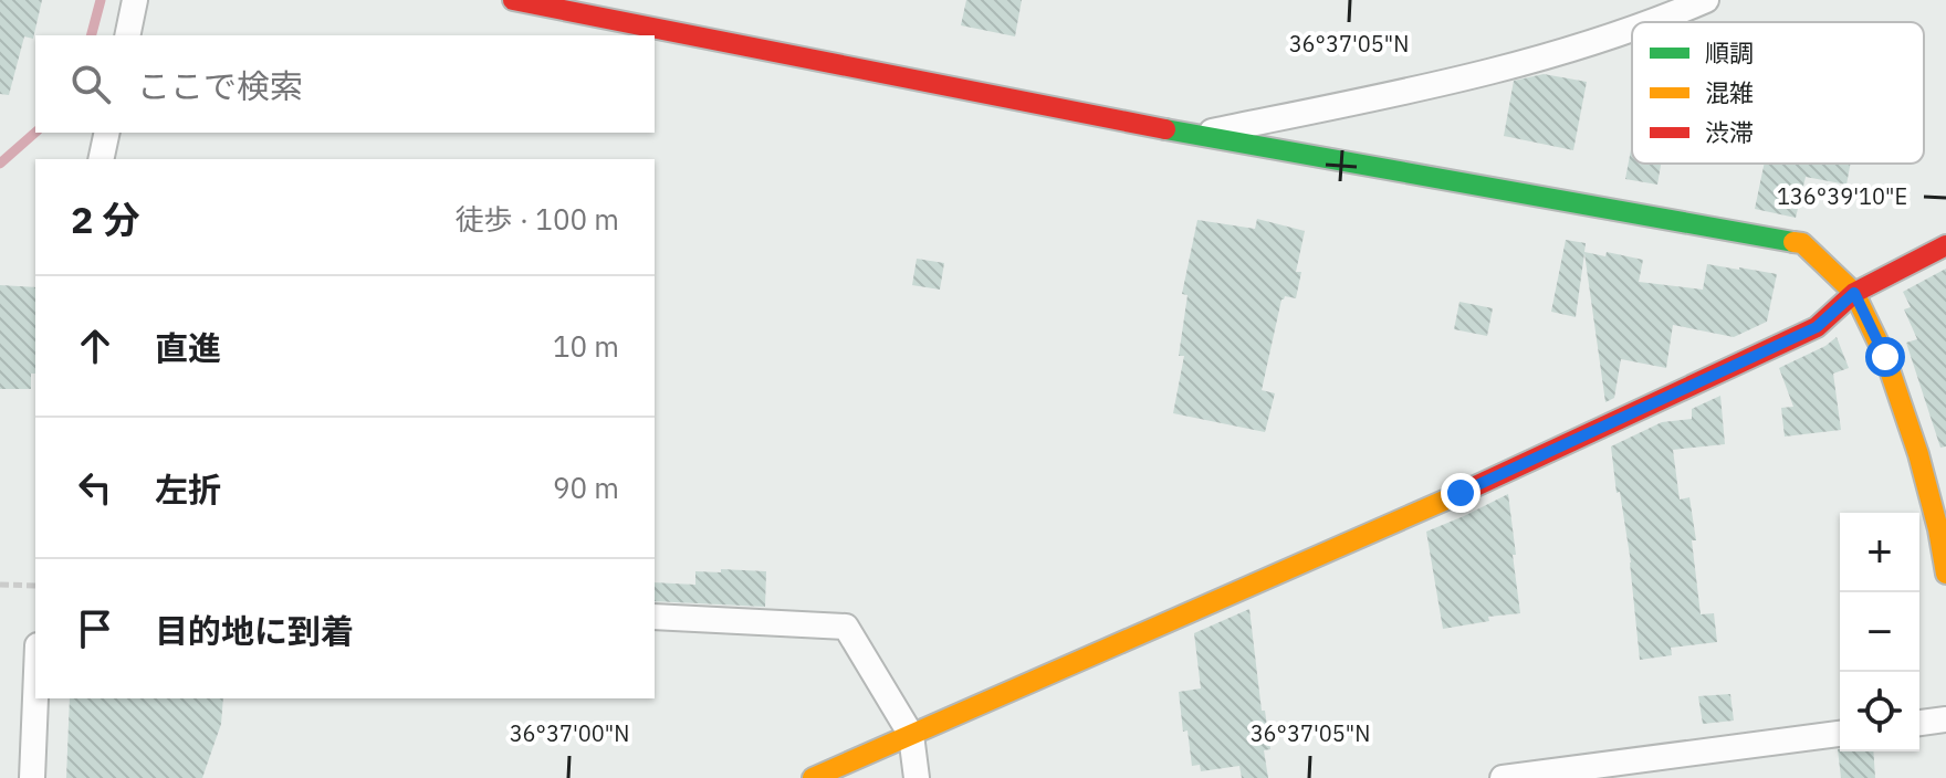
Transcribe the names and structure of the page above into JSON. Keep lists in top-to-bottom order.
{
  "legend": ["順調", "混雑", "渋滞"],
  "page": {
    "search": "ここで検索",
    "heading": ["2 分", "徒歩 · 100 m"],
    "list": [
      ["直進", "10 m"],
      ["左折", "90 m"],
      "目的地に到着"
    ],
    "map_buttons": ["+", "−"]
  },
  "coordinates": ["36°37'05\"N", "136°39'10\"E", "36°37'00\"N"]
}
